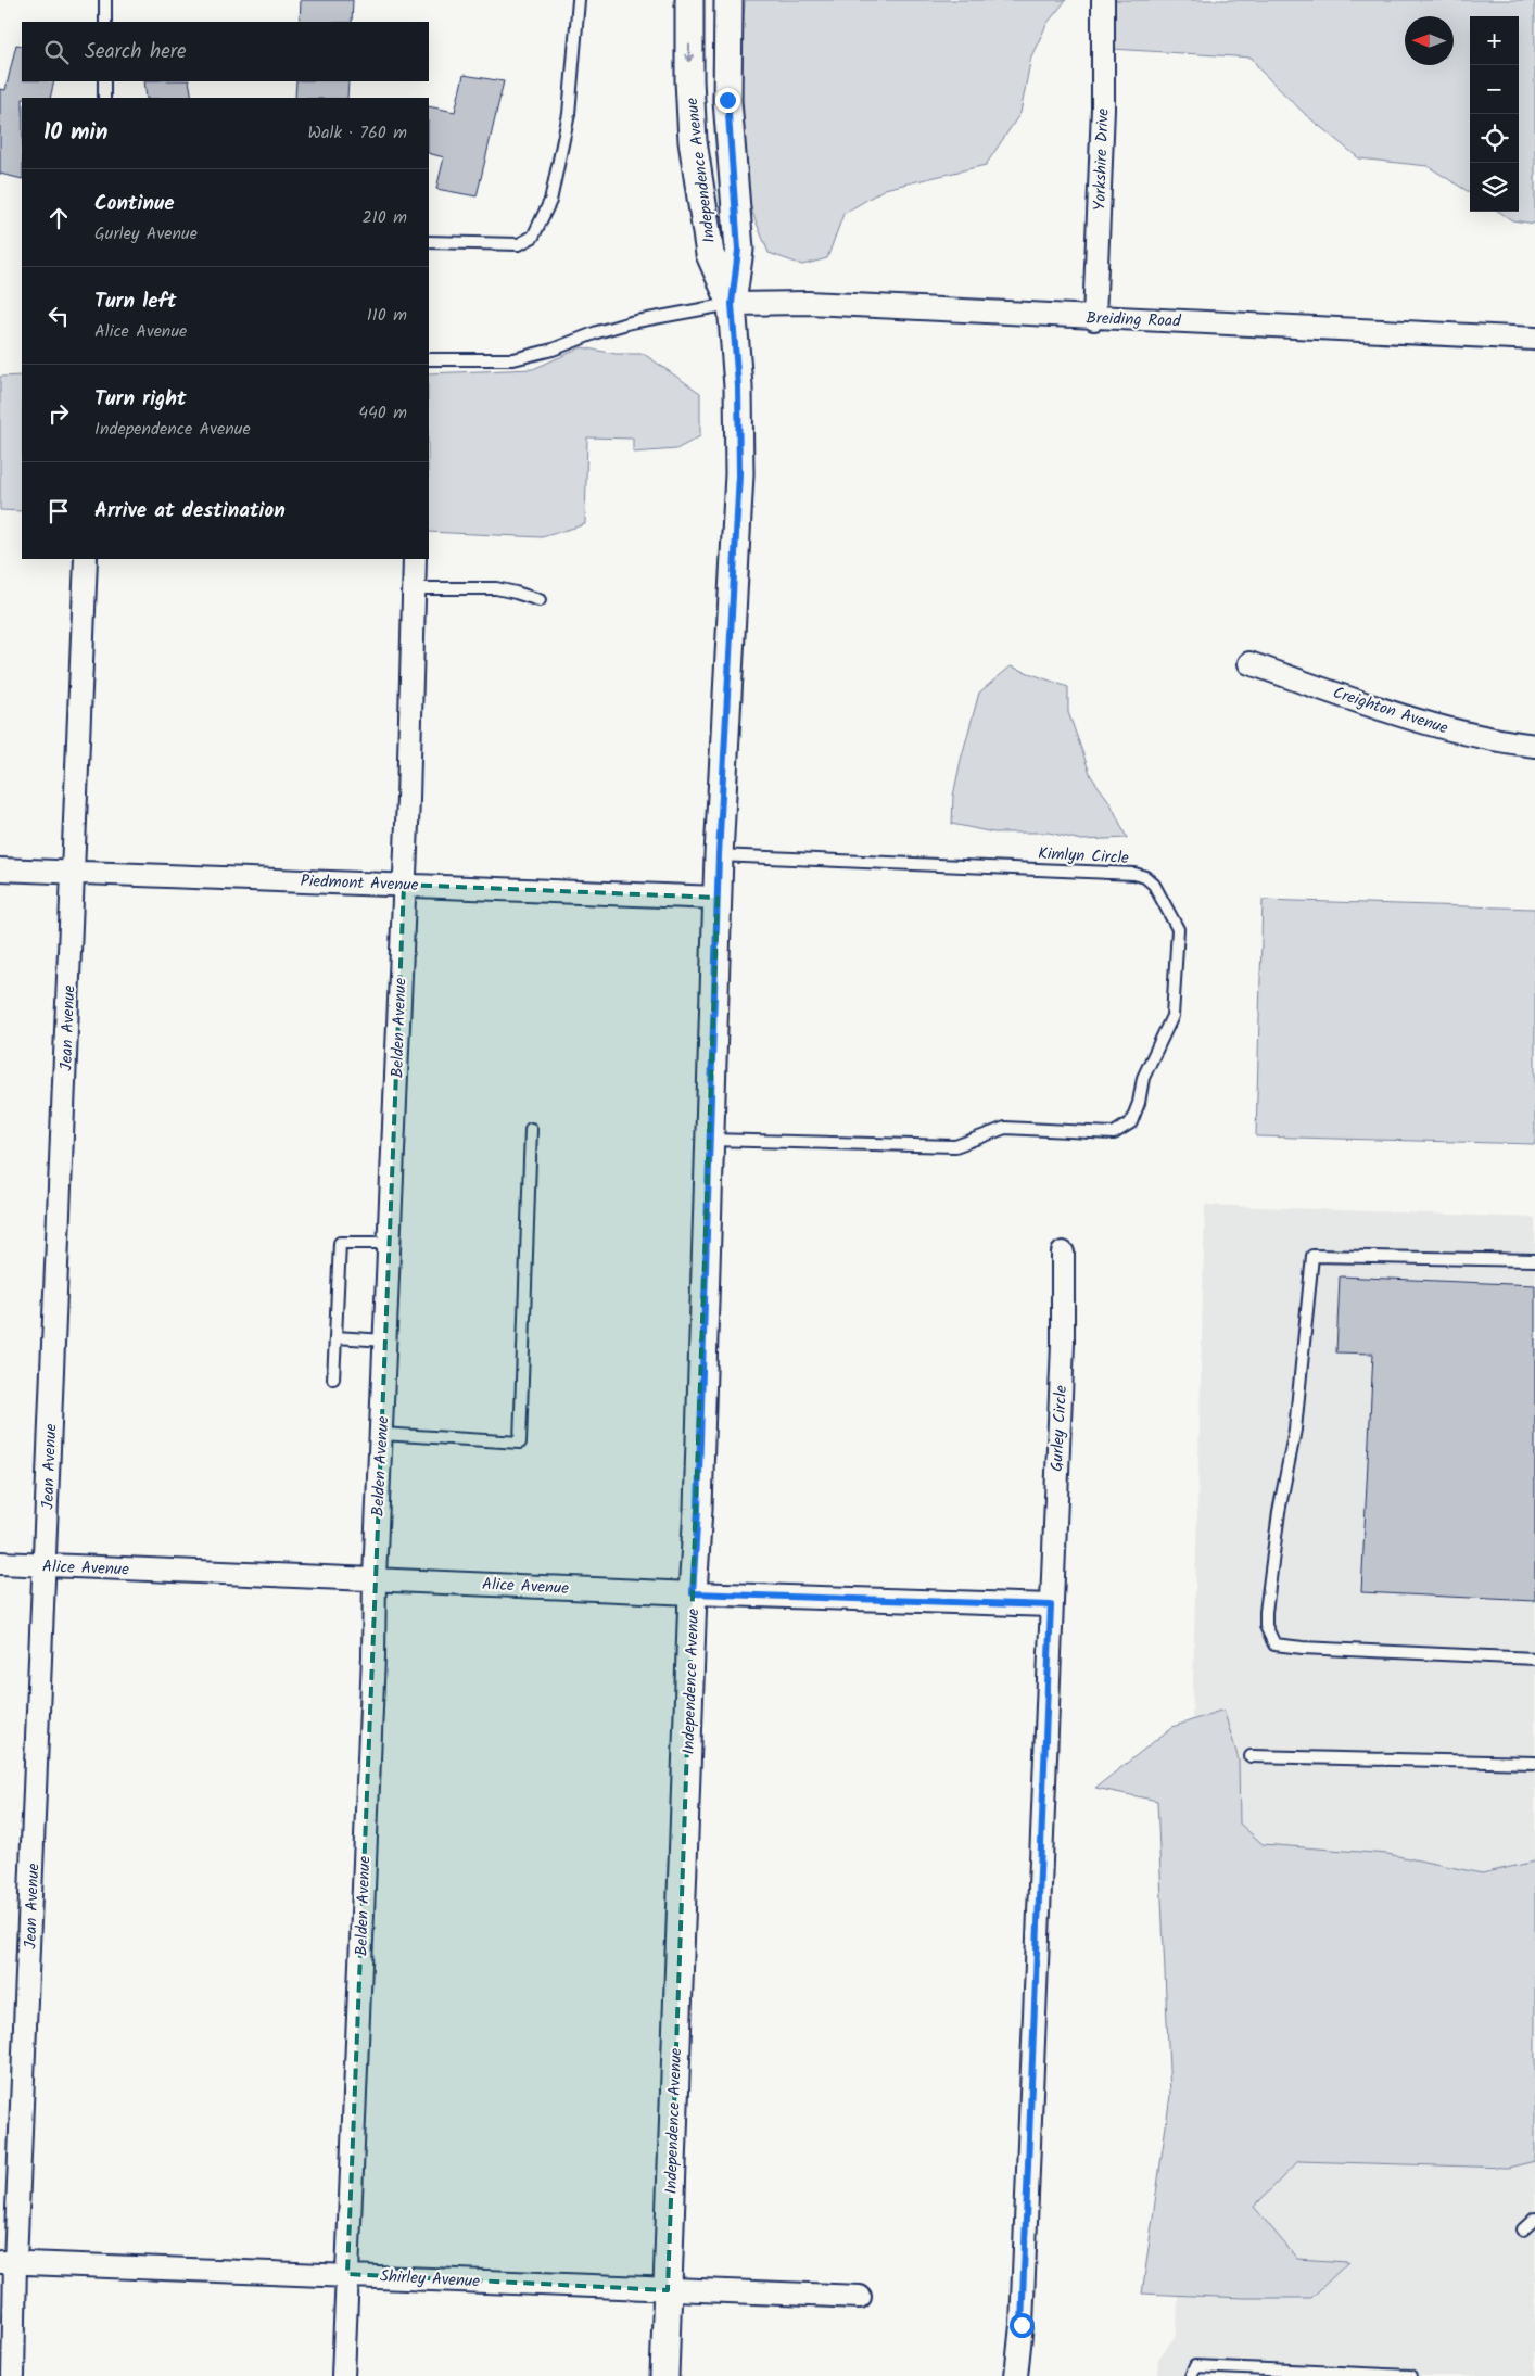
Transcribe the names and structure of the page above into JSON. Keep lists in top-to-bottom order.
{
  "streets": {
    "street": [
      "Yorkshire Drive",
      "Independence Avenue",
      "Breiding Road",
      "Creighton Avenue",
      "Piedmont Avenue",
      "Jean Avenue",
      "Belden Avenue",
      "Gurley Circle",
      "Alice Avenue",
      "Shirley Avenue"
    ],
    "lane": ["Kimlyn Circle"]
  },
  "crossings": [
    ["Yorkshire Drive", "Breiding Road"],
    ["Independence Avenue", "Breiding Road"],
    ["Independence Avenue", "Kimlyn Circle"],
    ["Independence Avenue", "Piedmont Avenue"],
    ["Independence Avenue", "Alice Avenue"],
    ["Independence Avenue", "Shirley Avenue"],
    ["Piedmont Avenue", "Jean Avenue"],
    ["Piedmont Avenue", "Belden Avenue"],
    ["Jean Avenue", "Alice Avenue"],
    ["Jean Avenue", "Shirley Avenue"],
    ["Belden Avenue", "Alice Avenue"],
    ["Belden Avenue", "Shirley Avenue"],
    ["Gurley Circle", "Alice Avenue"]
  ],
  "north": "left",
  "page": {
    "map_buttons": ["+", "−"],
    "search": "Search here",
    "heading": ["10 min", "Walk · 760 m"],
    "list": [
      ["Continue", "Gurley Avenue", "210 m"],
      ["Turn left", "Alice Avenue", "110 m"],
      ["Turn right", "Independence Avenue", "440 m"],
      "Arrive at destination"
    ]
  }
}
